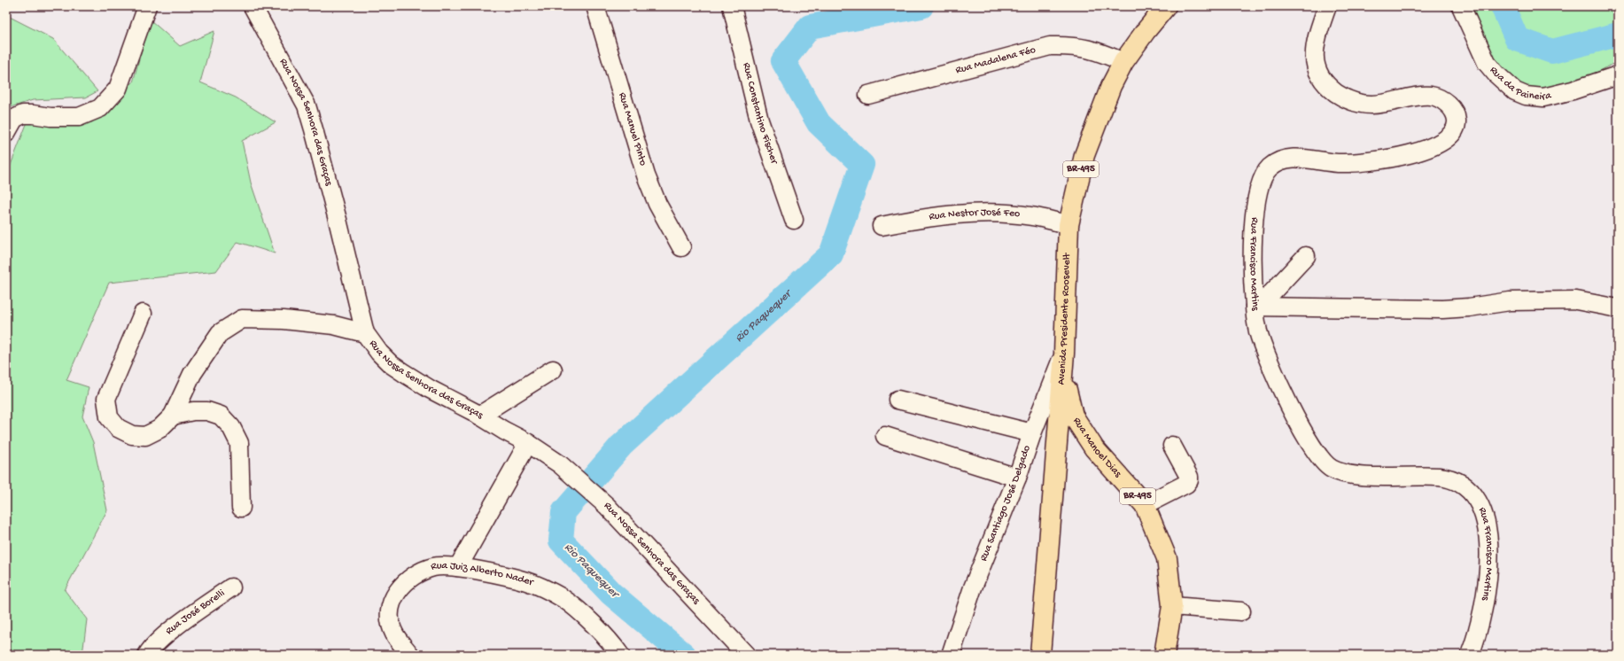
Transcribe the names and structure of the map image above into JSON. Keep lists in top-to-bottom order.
{
  "streets": {
    "main road": ["BR-495", "Avenida Presidente Roosevelt", "Rua Manoel Dias"],
    "street": [
      "Rua Madalena Féo",
      "Rua da Paineira",
      "Rua Constantino Fischer",
      "Rua Nossa Senhora das Graças",
      "Rua Manuel Pinto",
      "Rua Nestor José Feo",
      "Rua Francisco Martins",
      "Rua Santiago José Delgado",
      "Rua Juiz Alberto Nader",
      "Rua José Borelli"
    ]
  },
  "crossings": [
    ["Rua Madalena Féo", "Avenida Presidente Roosevelt"],
    ["Rua Nestor José Feo", "Avenida Presidente Roosevelt"],
    ["Avenida Presidente Roosevelt", "Rua Manoel Dias"],
    ["Avenida Presidente Roosevelt", "Rua Santiago José Delgado"],
    ["Rua Manoel Dias", "Rua Santiago José Delgado"]
  ],
  "water": ["Rio Paquequer"]
}
